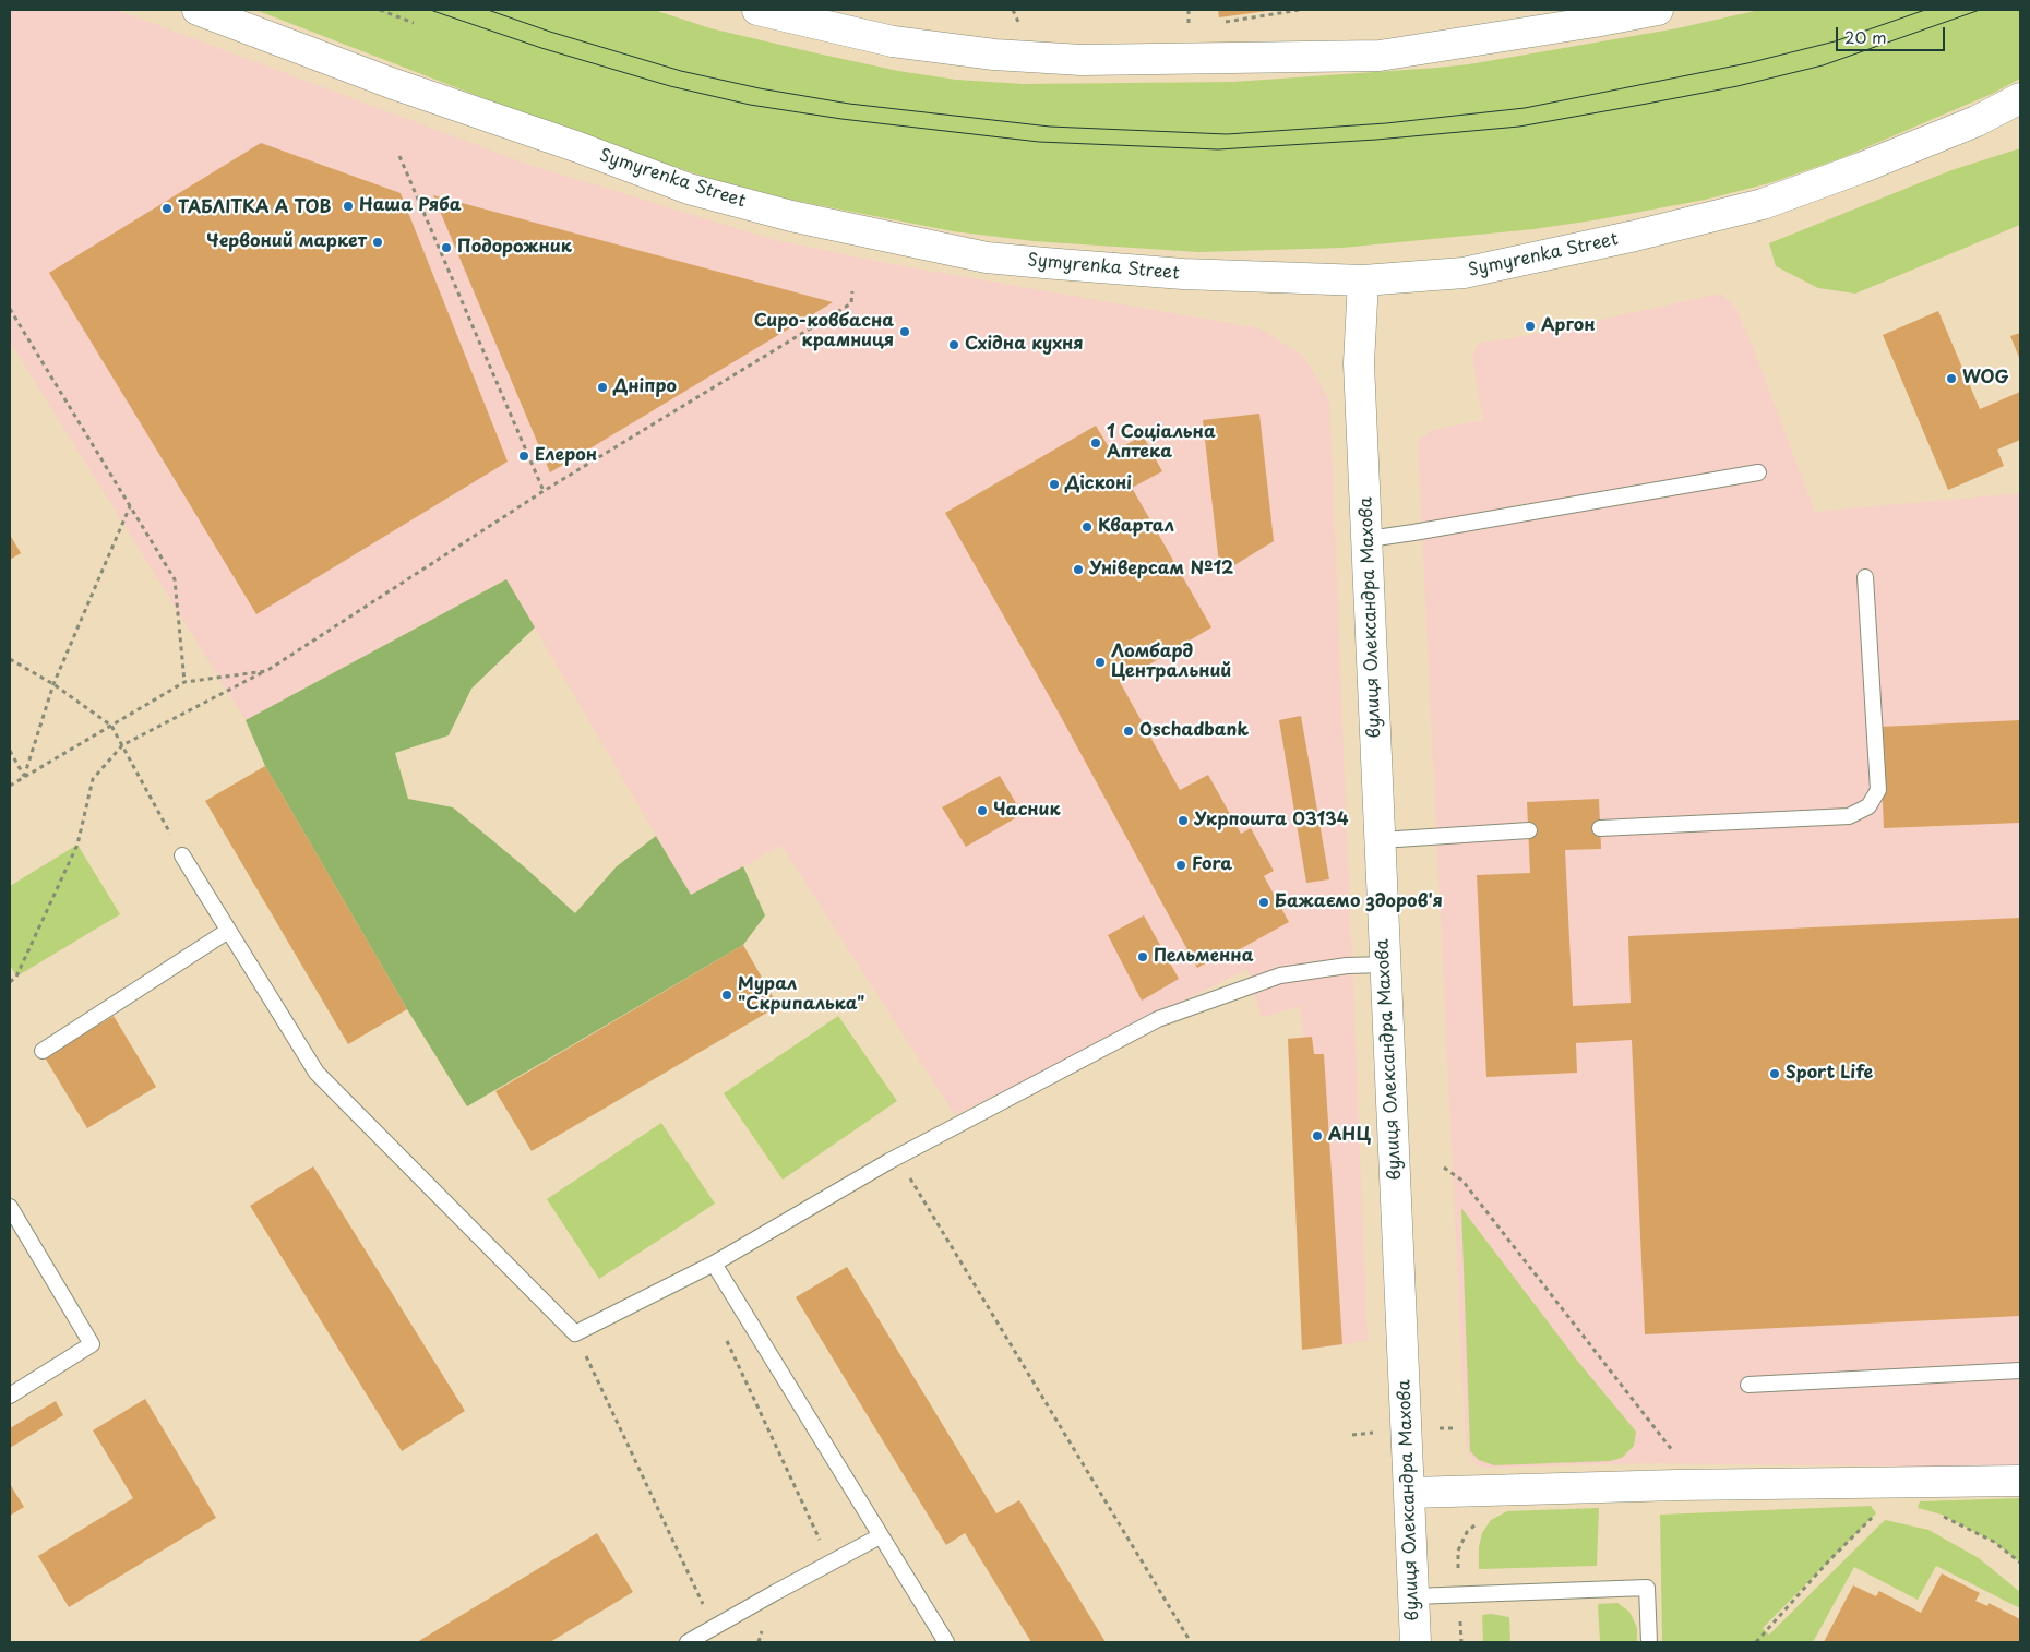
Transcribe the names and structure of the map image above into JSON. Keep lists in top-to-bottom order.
{
  "streets": {
    "street": ["Symyrenka Street", "вулиця Олександра Махова"]
  },
  "crossings": [
    ["Symyrenka Street", "вулиця Олександра Махова"]
  ],
  "places": [
    "Наша Ряба",
    "ТАБЛІТКА А ТОВ",
    "Червоний маркет",
    "Подорожник",
    "Аргон",
    "Сиро-ковбасна крамниця",
    "Східна кухня",
    "WOG",
    "Дніпро",
    "1 Соціальна Аптека",
    "Елерон",
    "Дісконі",
    "Квартал",
    "Універсам №12",
    "Ломбард Центральний",
    "Oschadbank",
    "Часник",
    "Укрпошта 03134",
    "Fora",
    "Бажаємо здоров'я",
    "Пельменна",
    "Мурал \"Скрипалька\"",
    "Sport Life",
    "АНЦ"
  ],
  "scale_bar": "20 m"
}
